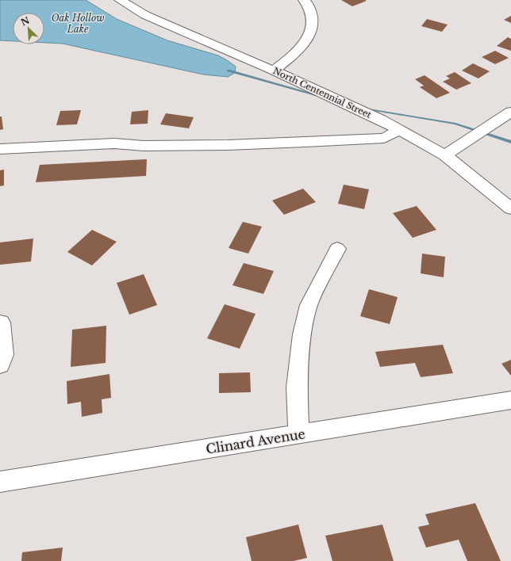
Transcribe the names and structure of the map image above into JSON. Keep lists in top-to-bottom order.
{
  "streets": {
    "street": ["North Centennial Street", "Clinard Avenue"]
  },
  "water": ["Oak Hollow Lake"],
  "north": "top left"
}
